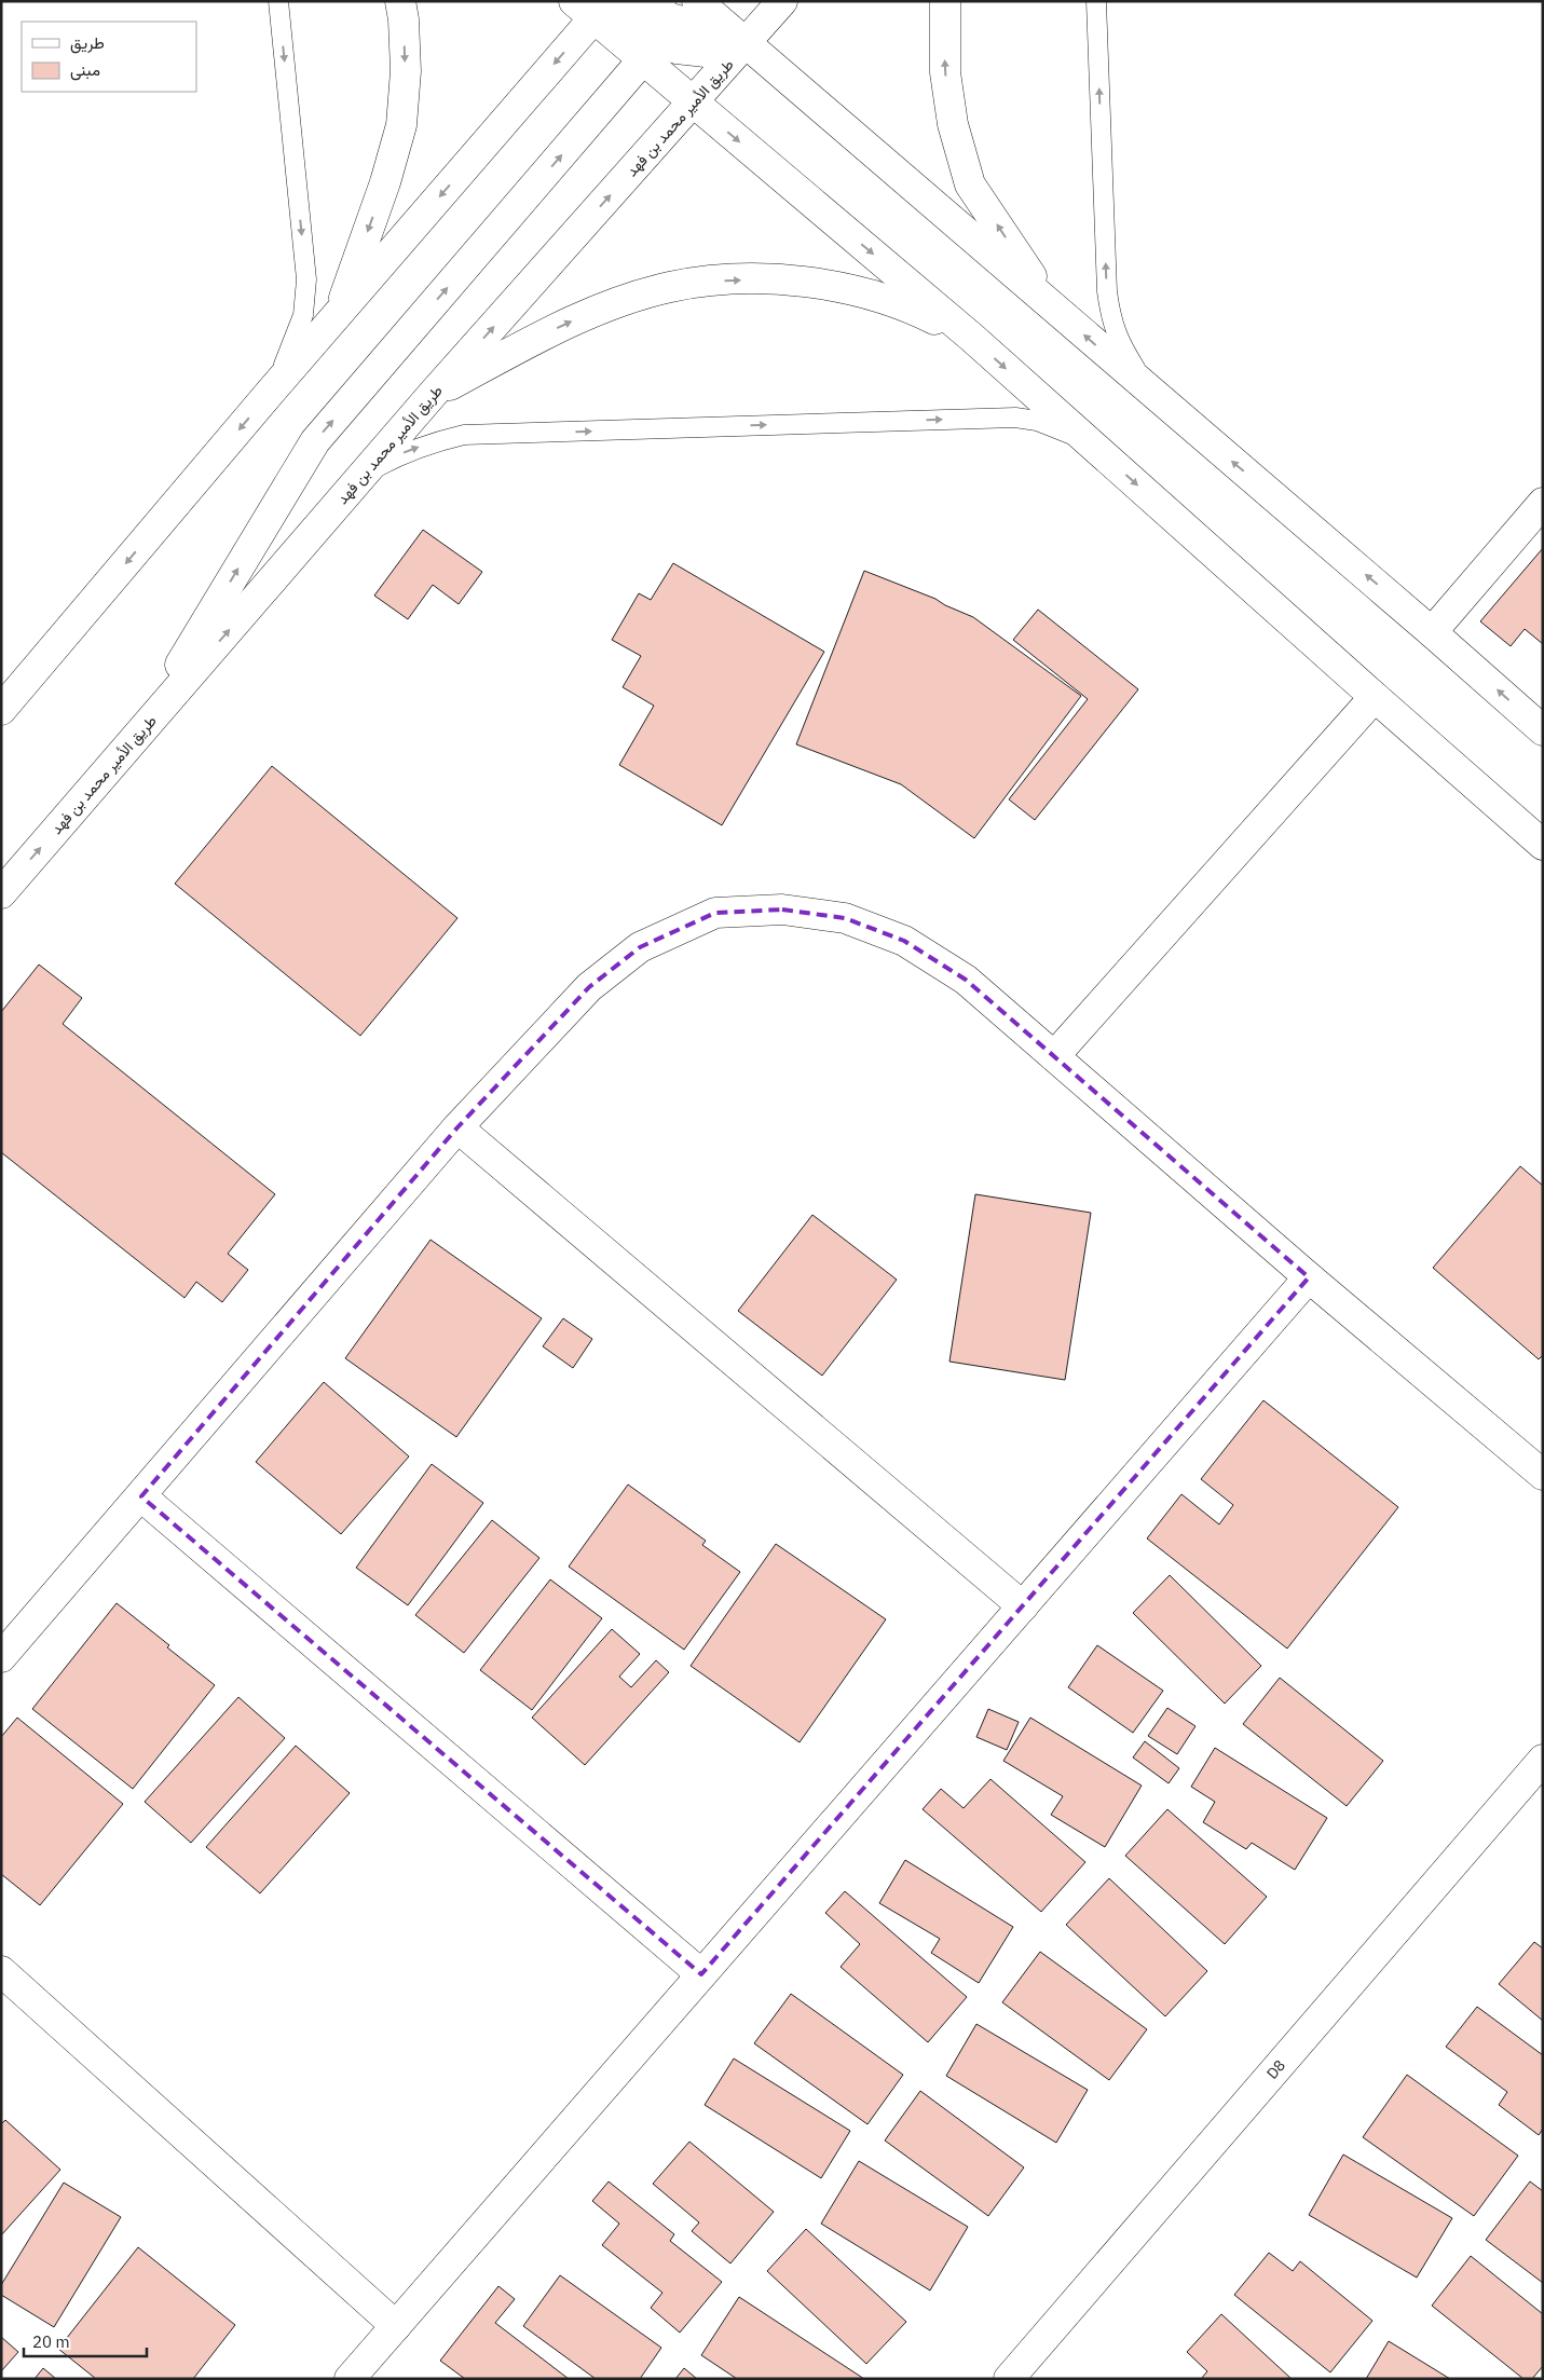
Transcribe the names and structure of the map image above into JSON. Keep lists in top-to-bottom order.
{
  "streets": {
    "street": ["طريق الأمير محمد بن فهد", "D8"]
  },
  "legend": ["طريق", "مبنى"],
  "scale_bar": "20 m"
}
